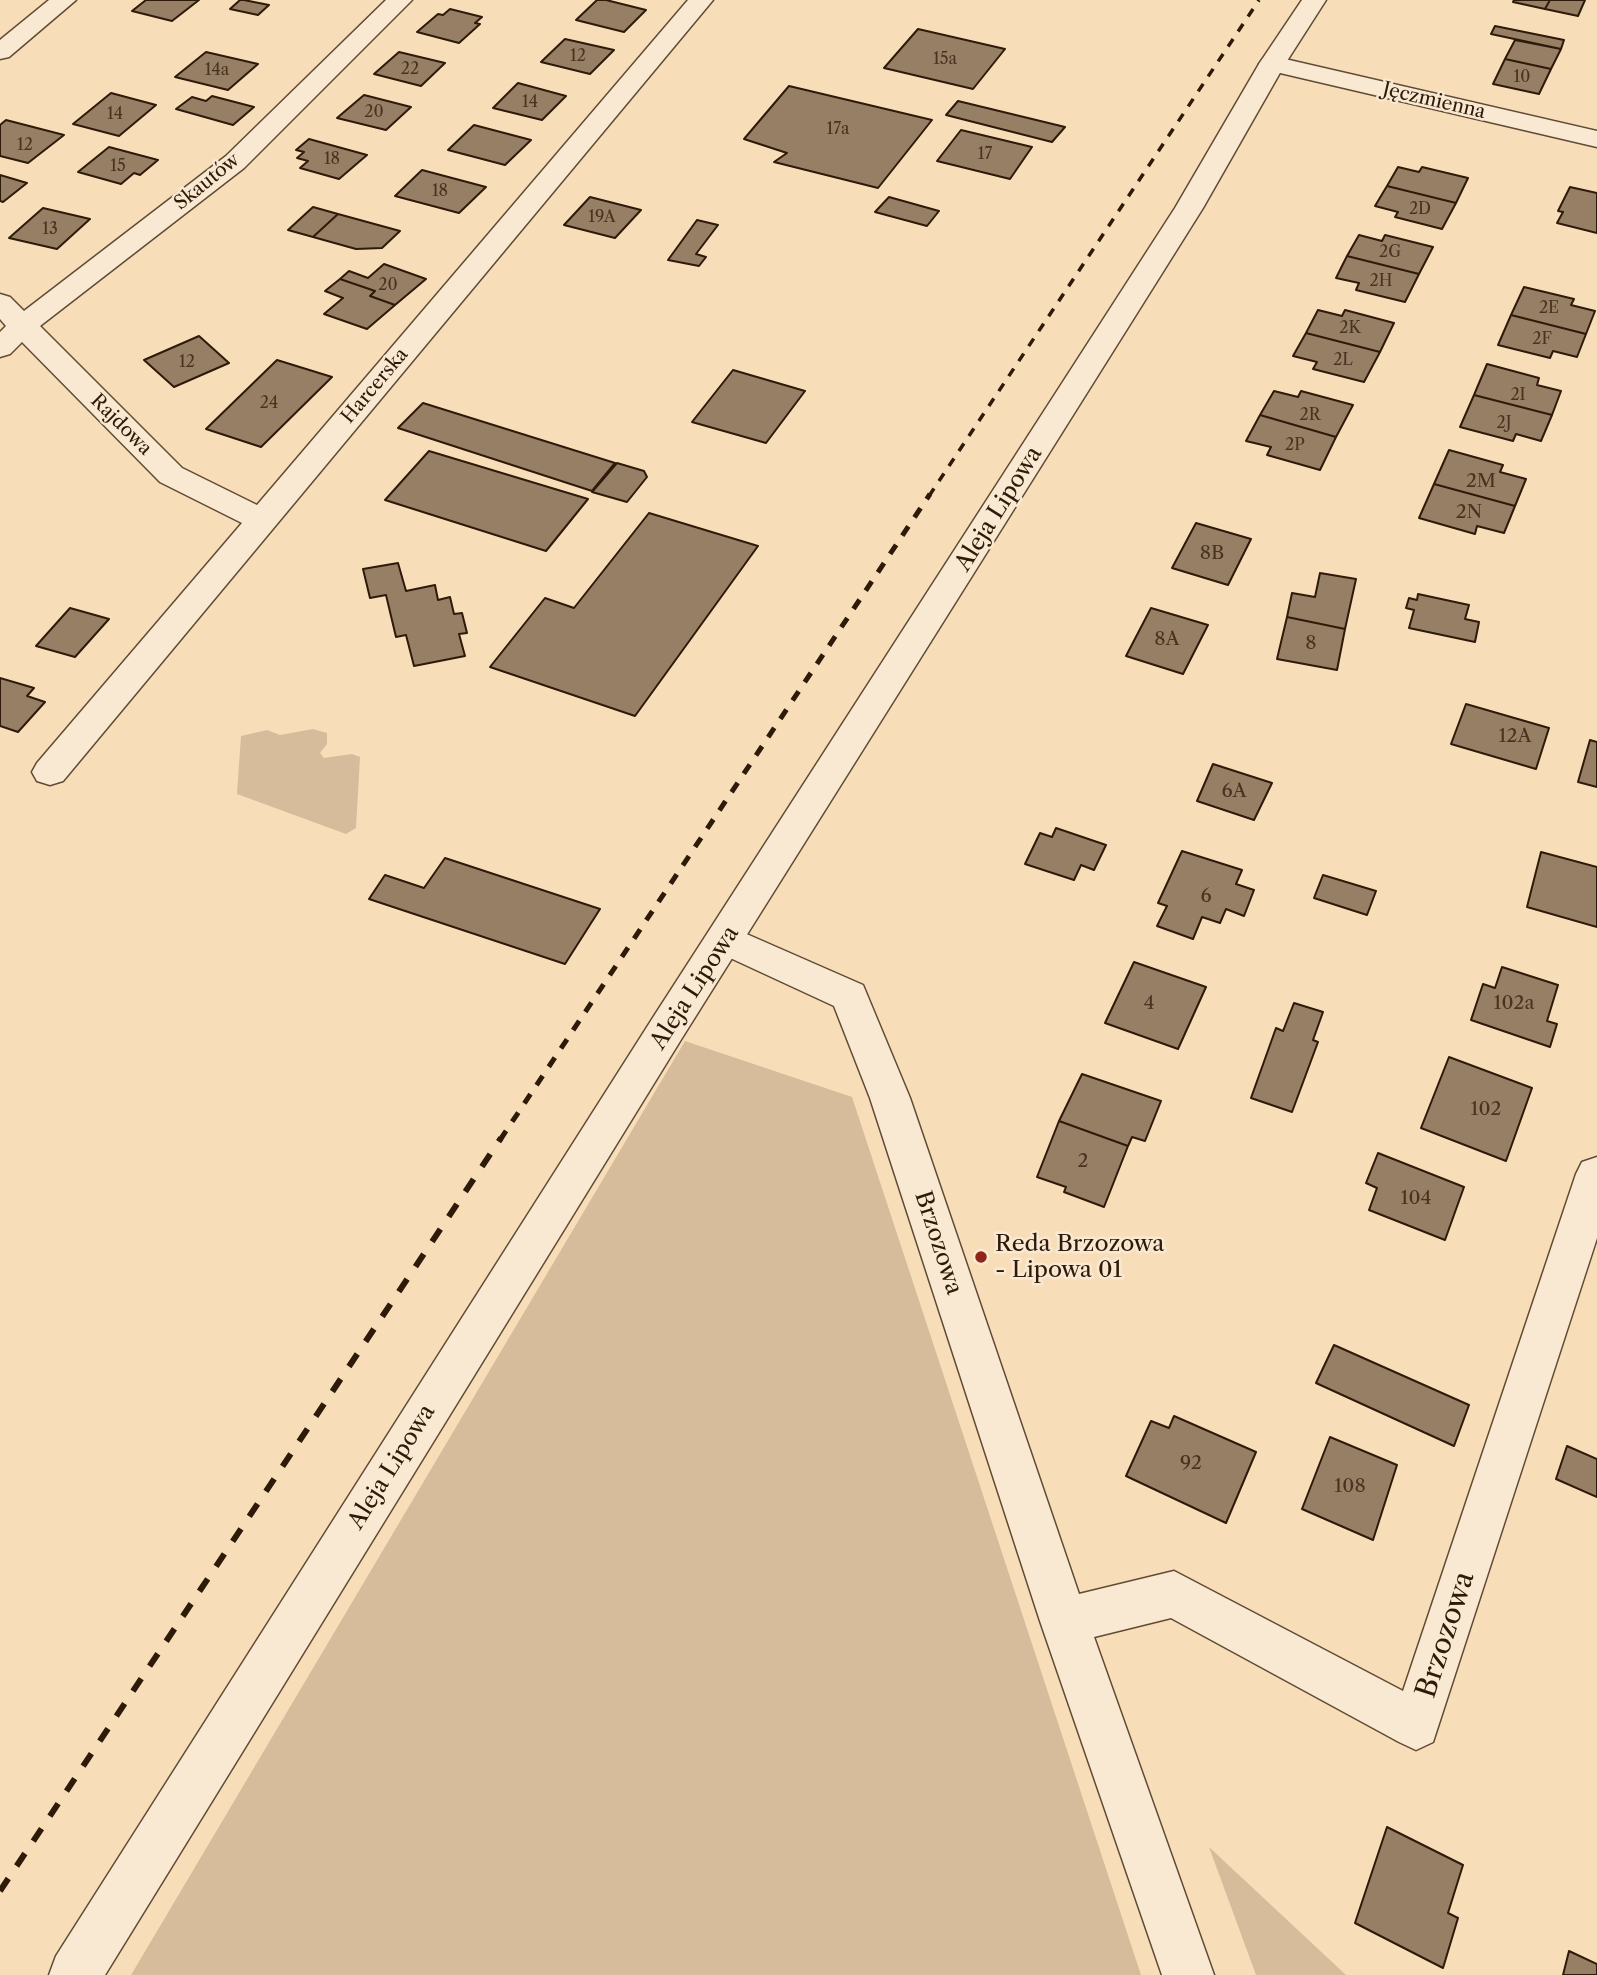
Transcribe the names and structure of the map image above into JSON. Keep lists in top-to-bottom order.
{
  "streets": {
    "street": [
      "Jęczmienna",
      "Skautów",
      "Harcerska",
      "Rajdowa",
      "Aleja Lipowa",
      "Brzozowa"
    ]
  },
  "crossings": [
    ["Jęczmienna", "Aleja Lipowa"],
    ["Skautów", "Rajdowa"],
    ["Harcerska", "Rajdowa"],
    ["Aleja Lipowa", "Brzozowa"]
  ],
  "places": ["Reda Brzozowa - Lipowa 01"],
  "house_numbers": [
    "12",
    "15a",
    "22",
    "14a",
    "10",
    "14",
    "20",
    "14",
    "17a",
    "12",
    "17",
    "18",
    "15",
    "18",
    "2D",
    "19A",
    "13",
    "2G",
    "2H",
    "20",
    "2E",
    "2K",
    "2F",
    "2L",
    "12",
    "2I",
    "24",
    "2R",
    "2J",
    "2P",
    "2M",
    "2N",
    "8B",
    "8A",
    "8",
    "12A",
    "6A",
    "6",
    "4",
    "102a",
    "102",
    "2",
    "104",
    "92",
    "108"
  ]
}
